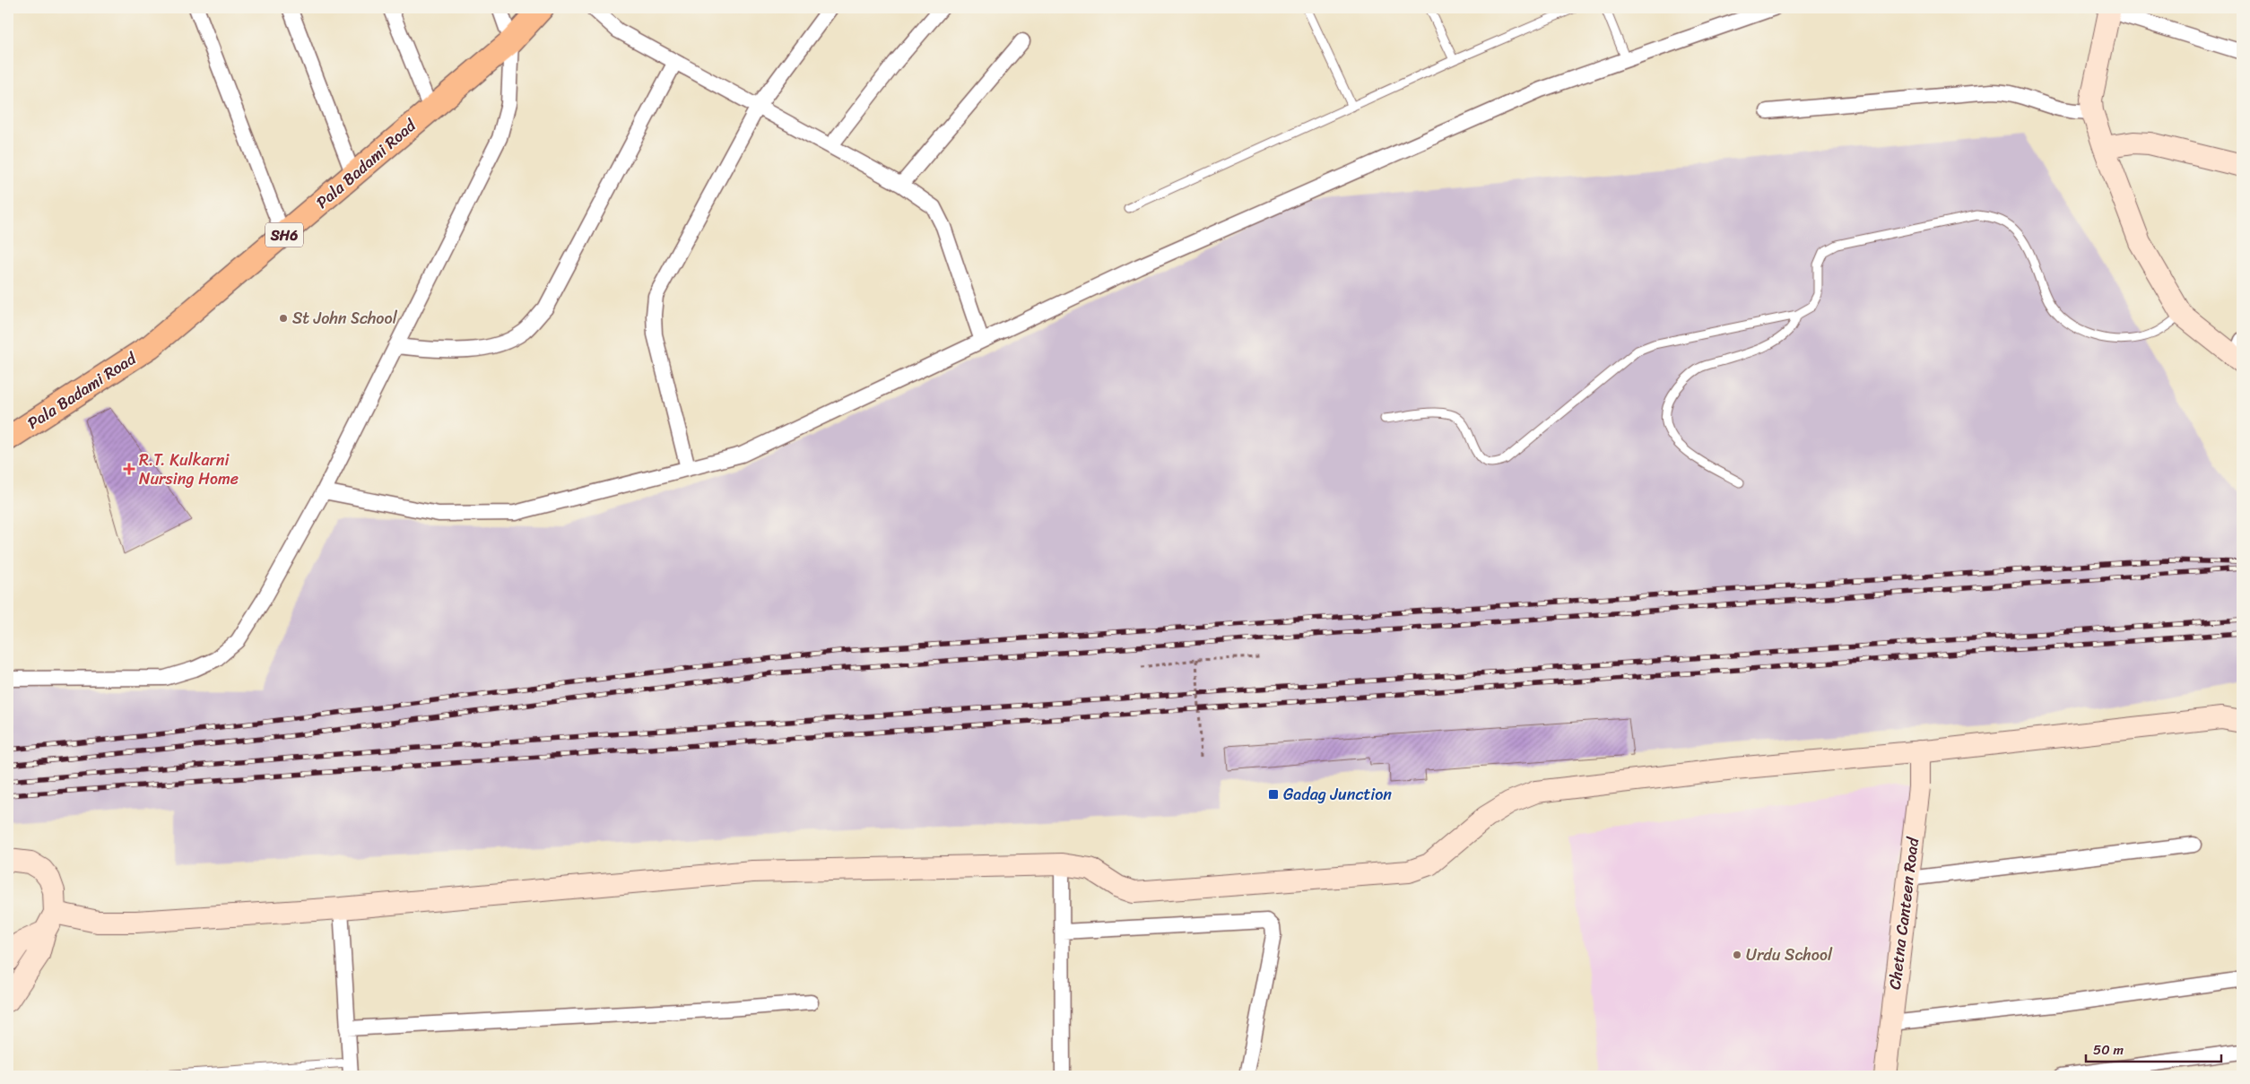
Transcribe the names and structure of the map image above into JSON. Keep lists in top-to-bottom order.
{
  "streets": {
    "main road": ["Pala Badami Road", "SH6"],
    "street": ["Chetna Canteen Road"]
  },
  "places": {
    "other": ["St John School", "Urdu School"],
    "health": ["R.T. Kulkarni Nursing Home"],
    "transit": ["Gadag Junction"]
  },
  "scale_bar": "50 m"
}
